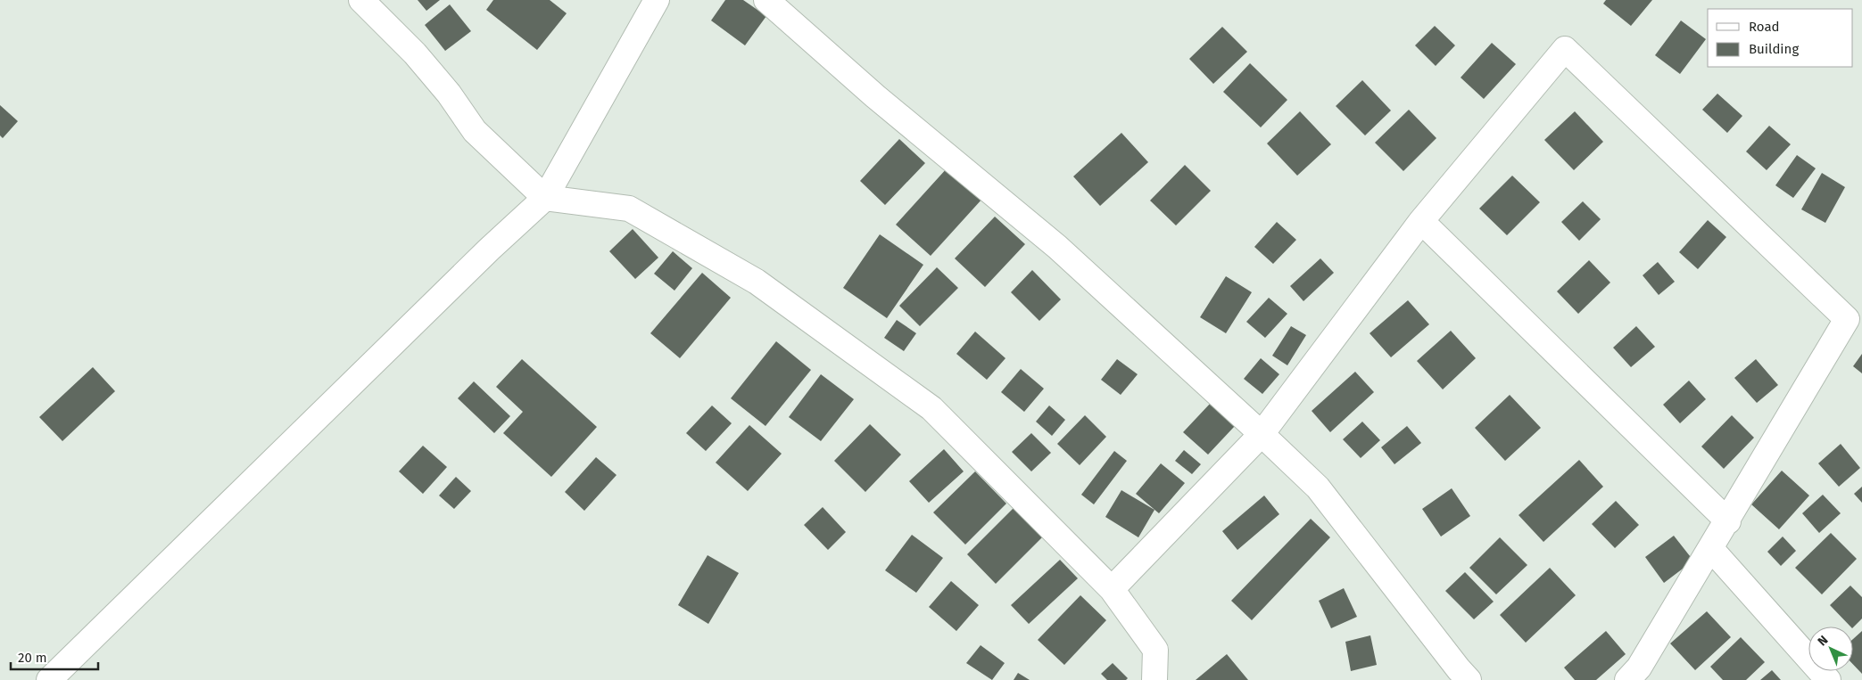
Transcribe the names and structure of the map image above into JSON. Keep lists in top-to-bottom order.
{
  "legend": ["Road", "Building"],
  "scale_bar": "20 m",
  "north": "top left"
}
